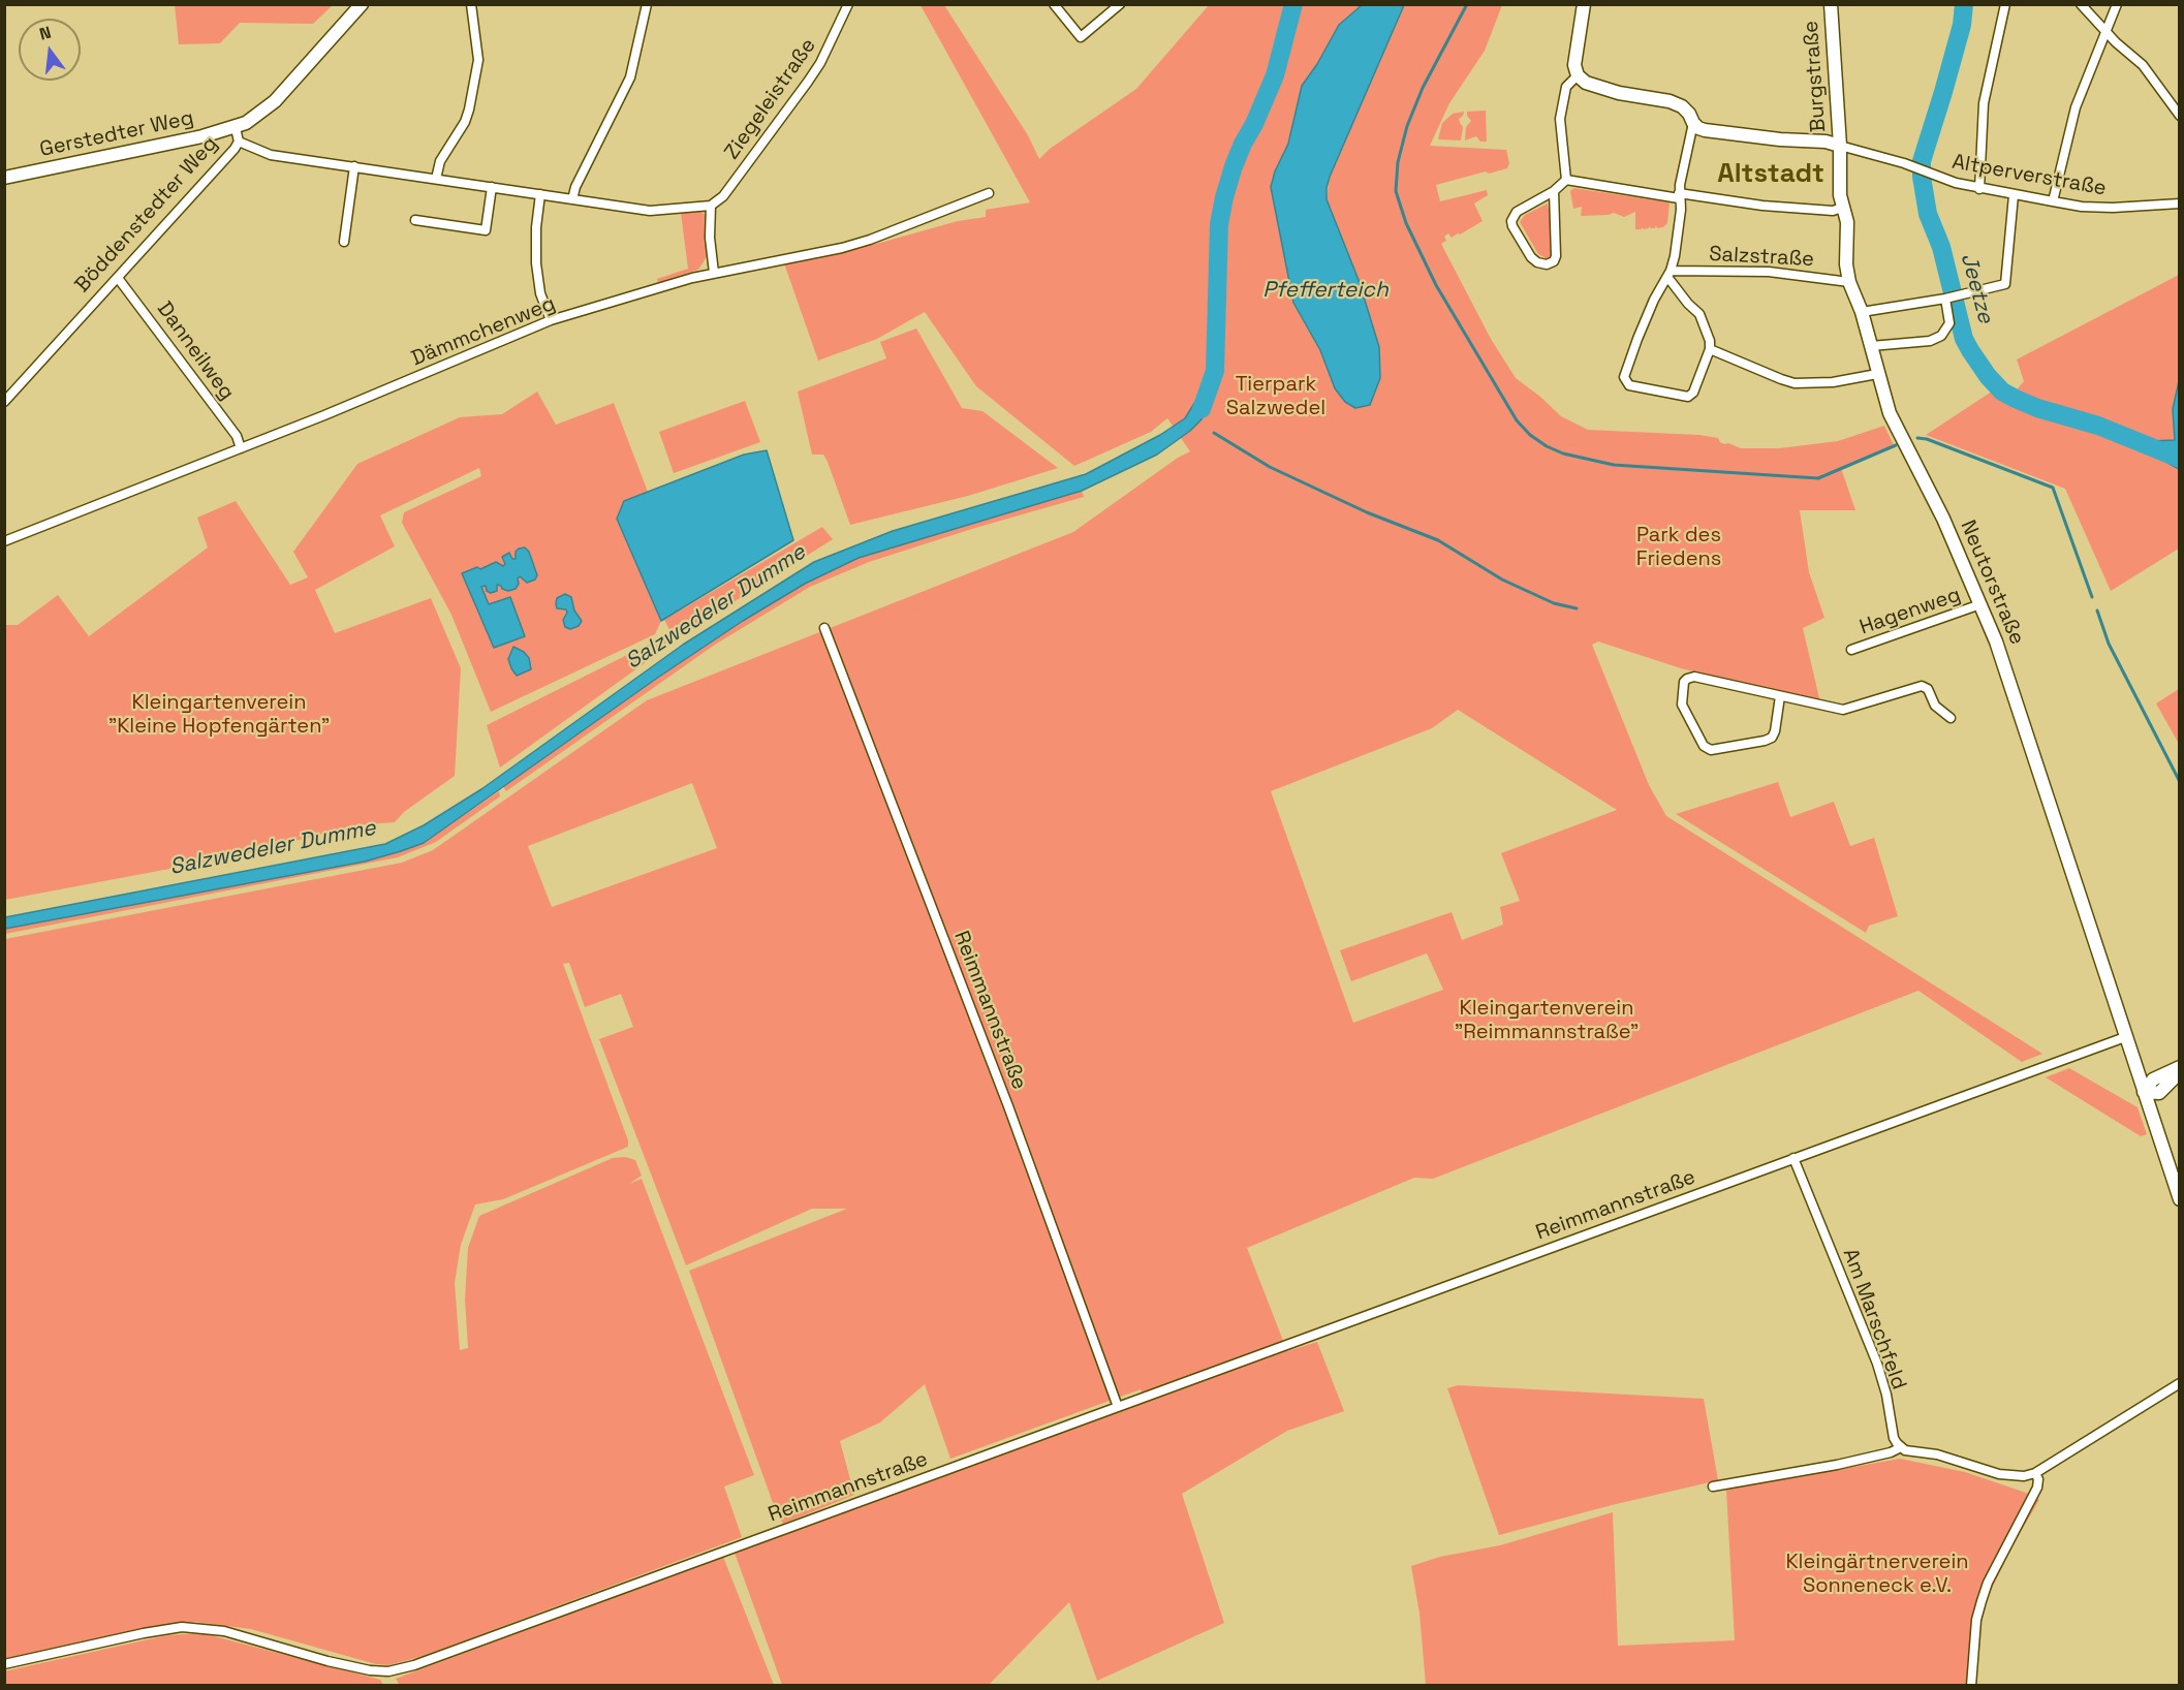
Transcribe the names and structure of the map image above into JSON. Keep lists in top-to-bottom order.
{
  "streets": {
    "street": [
      "Burgstraße",
      "Ziegeleistraße",
      "Gerstedter Weg",
      "Altperverstraße",
      "Böddenstedter Weg",
      "Salzstraße",
      "Dämmchenweg",
      "Danneilweg",
      "Neutorstraße",
      "Hagenweg",
      "Reimmannstraße",
      "Am Marschfeld"
    ]
  },
  "crossings": [
    ["Burgstraße", "Altperverstraße"],
    ["Burgstraße", "Neutorstraße"],
    ["Gerstedter Weg", "Böddenstedter Weg"],
    ["Altperverstraße", "Neutorstraße"],
    ["Böddenstedter Weg", "Danneilweg"],
    ["Salzstraße", "Neutorstraße"],
    ["Dämmchenweg", "Danneilweg"],
    ["Neutorstraße", "Hagenweg"],
    ["Neutorstraße", "Reimmannstraße"],
    ["Reimmannstraße", "Am Marschfeld"]
  ],
  "districts": ["Altstadt"],
  "water": ["Jeetze", "Pfefferteich", "Salzwedeler Dumme"],
  "parks": [
    "Tierpark Salzwedel",
    "Park des Friedens",
    "Kleingartenverein \"Kleine Hopfengärten\"",
    "Kleingartenverein \"Reimmannstraße\"",
    "Kleingärtnerverein Sonneneck e.V."
  ],
  "north": "top"
}
